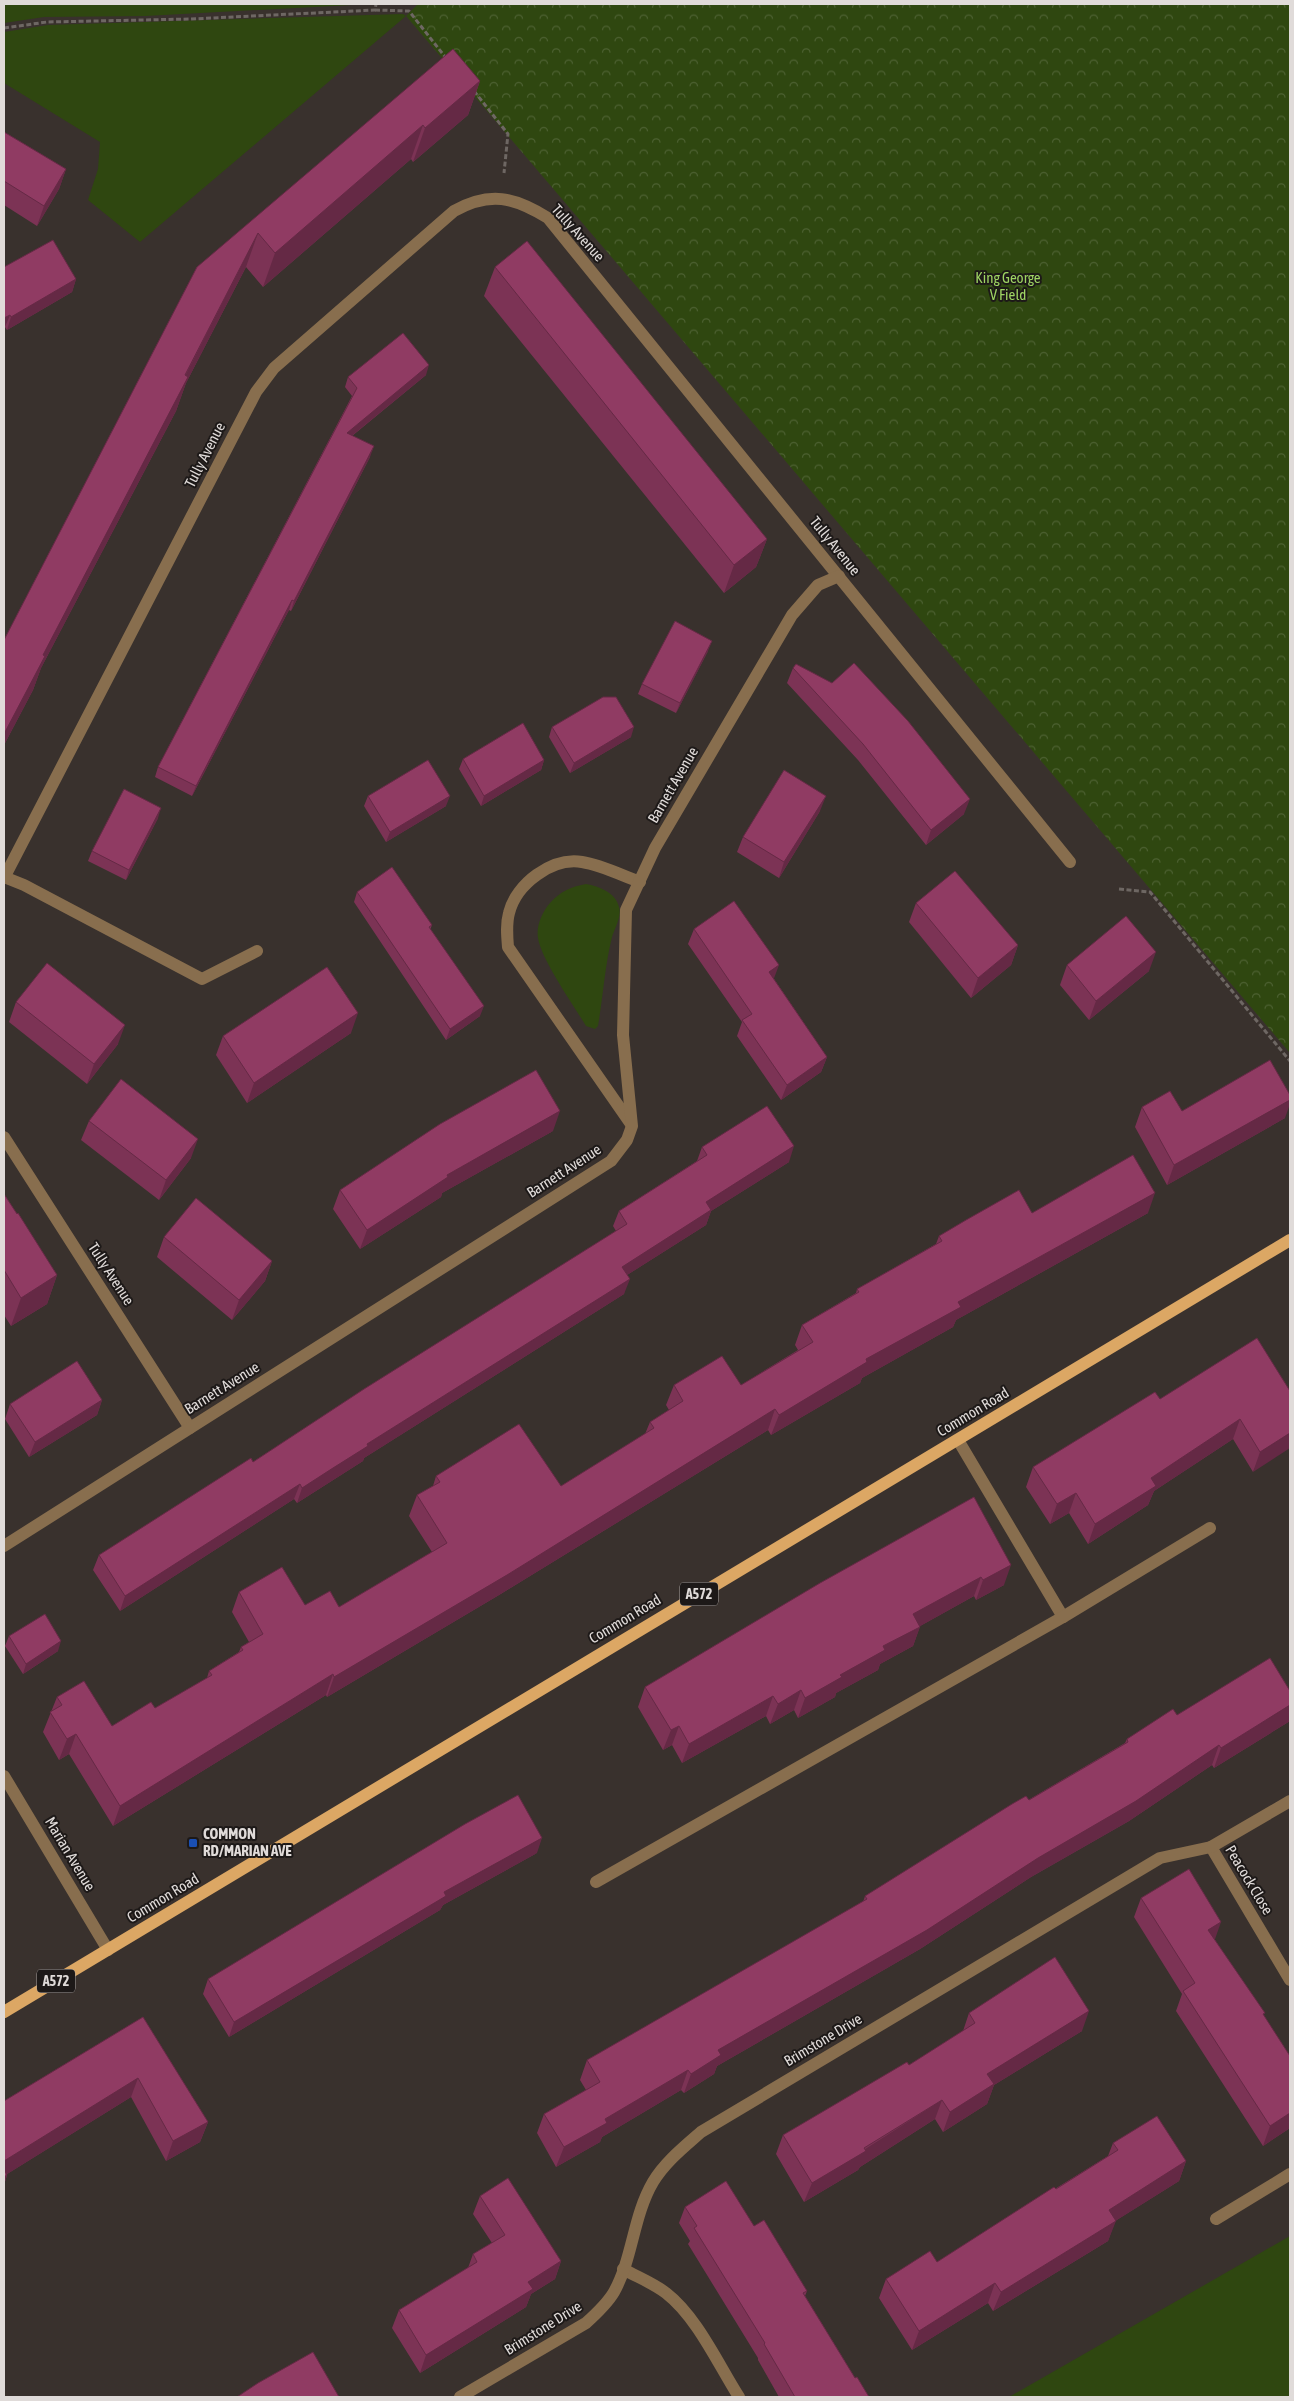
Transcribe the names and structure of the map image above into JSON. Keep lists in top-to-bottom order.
{
  "streets": {
    "main road": ["Common Road", "A572"],
    "street": [
      "Tully Avenue",
      "Barnett Avenue",
      "Marian Avenue",
      "Peacock Close",
      "Brimstone Drive"
    ]
  },
  "crossings": [
    ["Tully Avenue", "Barnett Avenue"],
    ["Common Road", "Marian Avenue"],
    ["Peacock Close", "Brimstone Drive"]
  ],
  "parks": ["King George V Field"],
  "places": {
    "transit": ["COMMON RD/MARIAN AVE"]
  }
}
